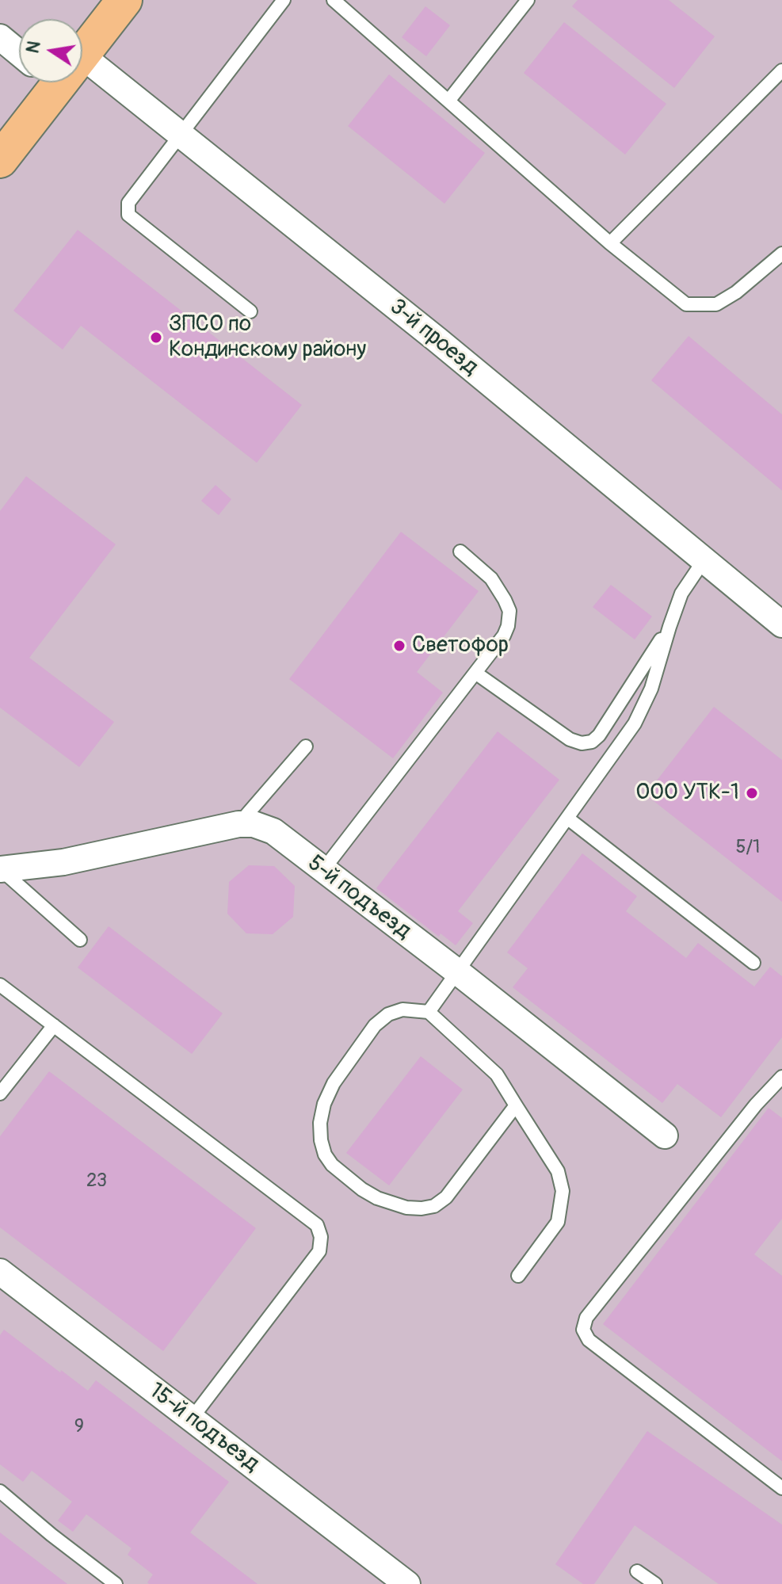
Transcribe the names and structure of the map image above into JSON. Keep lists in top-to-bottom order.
{
  "streets": {
    "street": ["3-й проезд", "5-й подъезд", "15-й подъезд"]
  },
  "places": ["ЗПСО по Кондинскому району", "Светофор", "ООО УТК-1"],
  "house_numbers": ["5/1", "23", "9"],
  "north": "left"
}
